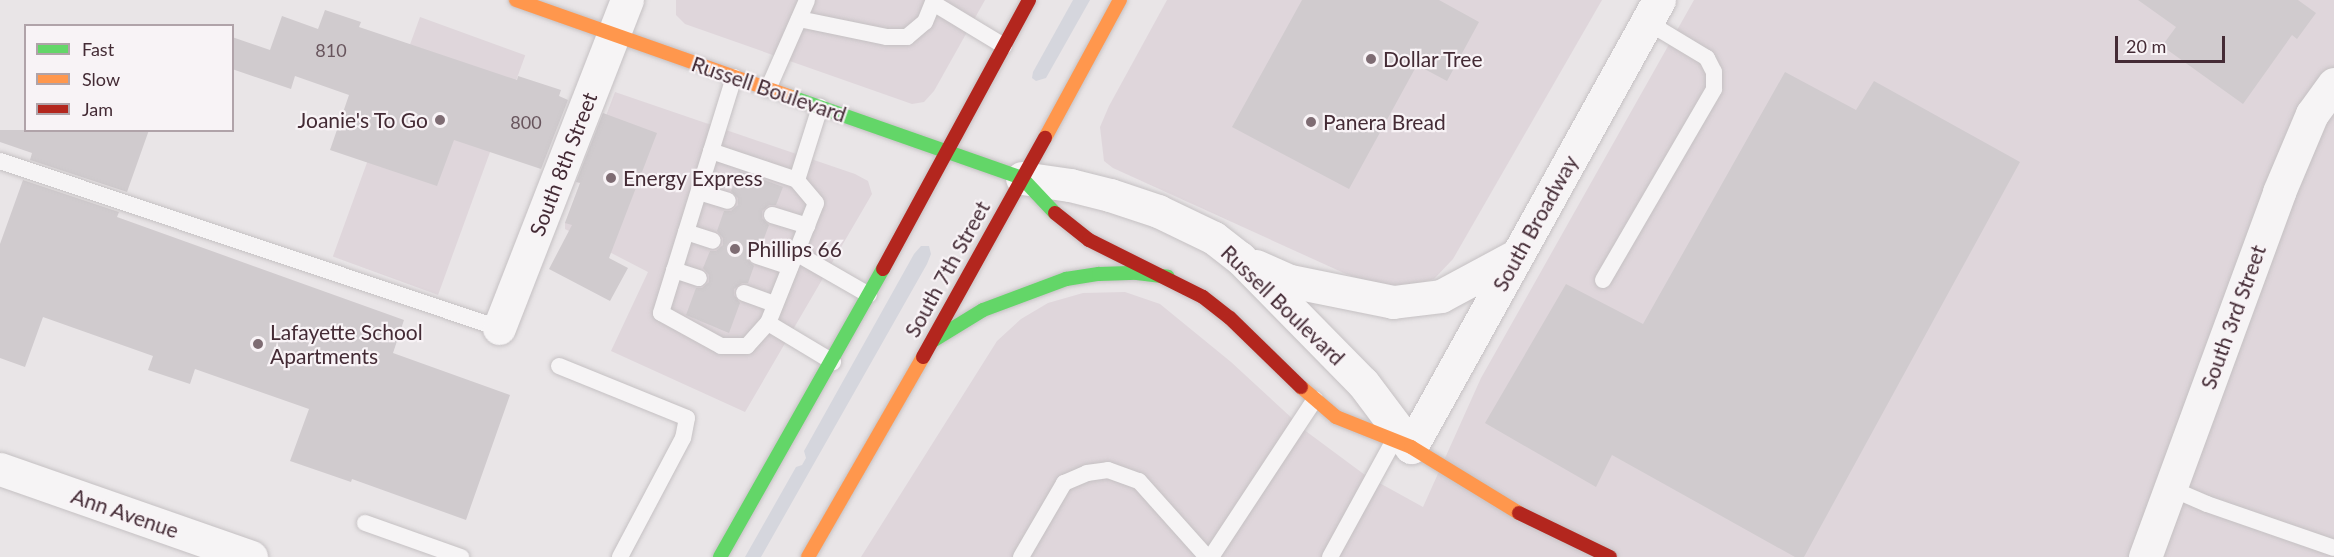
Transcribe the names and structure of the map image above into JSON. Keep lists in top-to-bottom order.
{
  "streets": {
    "main road": ["Russell Boulevard", "South 7th Street"],
    "street": [
      "South 8th Street",
      "South Broadway",
      "South 3rd Street",
      "Ann Avenue"
    ]
  },
  "crossings": [
    ["Russell Boulevard", "South 8th Street"],
    ["Russell Boulevard", "South Broadway"],
    ["Russell Boulevard", "South 7th Street"]
  ],
  "places": [
    "Dollar Tree",
    "Joanie's To Go",
    "Panera Bread",
    "Energy Express",
    "Phillips 66",
    "Lafayette School Apartments"
  ],
  "house_numbers": ["810", "800"],
  "legend": ["Fast", "Slow", "Jam"],
  "scale_bar": "20 m"
}
